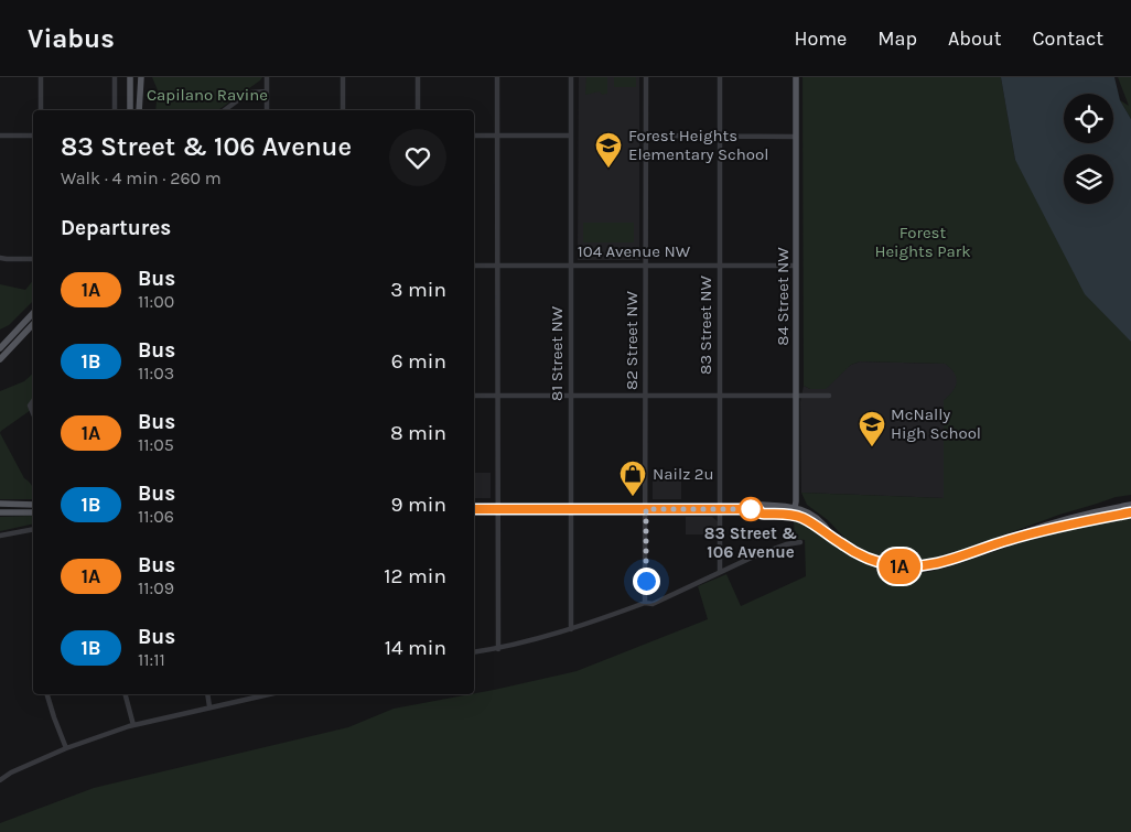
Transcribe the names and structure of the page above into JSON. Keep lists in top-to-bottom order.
{
  "streets": {
    "main road": ["84 Street NW"],
    "street": [
      "104 Avenue NW",
      "83 Street NW",
      "82 Street NW",
      "81 Street NW"
    ]
  },
  "crossings": [
    ["104 Avenue NW", "84 Street NW"],
    ["104 Avenue NW", "83 Street NW"],
    ["104 Avenue NW", "82 Street NW"],
    ["104 Avenue NW", "81 Street NW"]
  ],
  "parks": ["Capilano Ravine", "Forest Heights Park"],
  "places": {
    "school or university": ["Forest Heights Elementary School", "McNally High School"],
    "shop": ["Nailz 2u"],
    "other": ["83 Street & 106 Avenue"]
  },
  "lines": ["bus line 1A"],
  "page": {
    "header": "Viabus",
    "nav": [
      "Home",
      "Map",
      "About",
      "Contact"
    ],
    "on_map": "1A",
    "heading": [
      ["83 Street & 106 Avenue", "Walk · 4 min · 260 m"],
      "Departures"
    ],
    "list": [
      {
        "mark": "1A",
        "name": "Bus",
        "note": "11:00",
        "value": "3 min"
      },
      {
        "mark": "1B",
        "name": "Bus",
        "note": "11:03",
        "value": "6 min"
      },
      {
        "mark": "1A",
        "name": "Bus",
        "note": "11:05",
        "value": "8 min"
      },
      {
        "mark": "1B",
        "name": "Bus",
        "note": "11:06",
        "value": "9 min"
      },
      {
        "mark": "1A",
        "name": "Bus",
        "note": "11:09",
        "value": "12 min"
      },
      {
        "mark": "1B",
        "name": "Bus",
        "note": "11:11",
        "value": "14 min"
      }
    ]
  }
}
